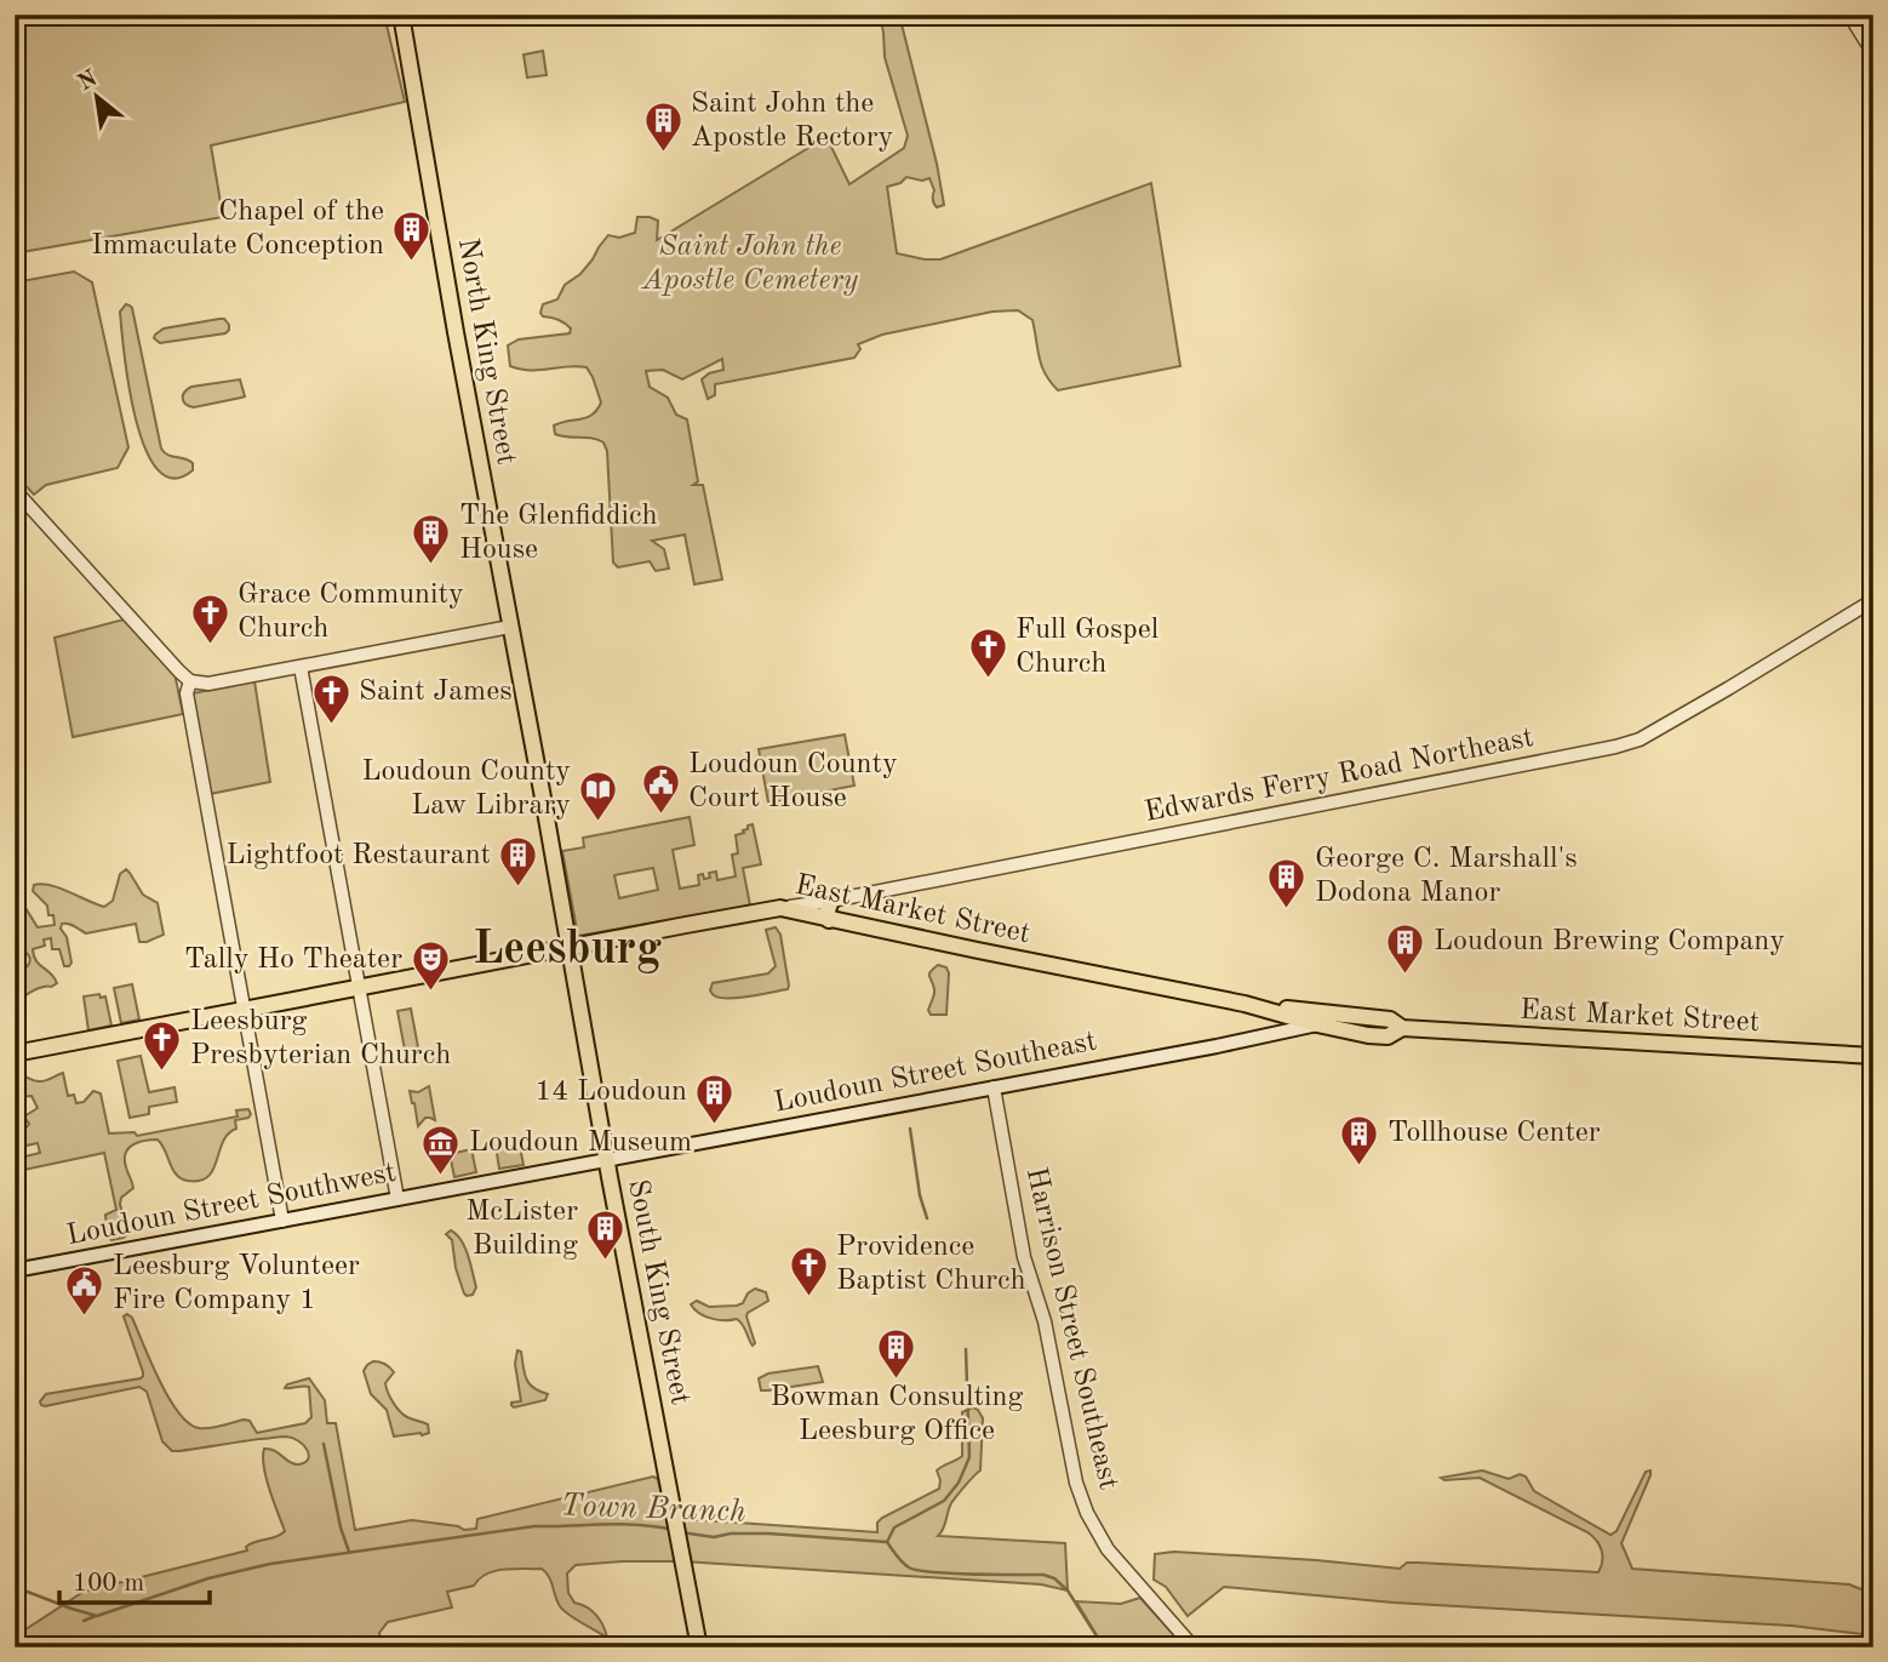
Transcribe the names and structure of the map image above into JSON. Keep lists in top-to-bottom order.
{
  "streets": {
    "main road": [
      "North King Street",
      "East Market Street",
      "Loudoun Street Southeast",
      "Loudoun Street Southwest",
      "South King Street"
    ],
    "street": ["Edwards Ferry Road Northeast", "Harrison Street Southeast"]
  },
  "crossings": [
    ["North King Street", "East Market Street"],
    ["North King Street", "South King Street"],
    ["Edwards Ferry Road Northeast", "East Market Street"],
    ["East Market Street", "Loudoun Street Southeast"],
    ["East Market Street", "South King Street"],
    ["Loudoun Street Southeast", "Loudoun Street Southwest"],
    ["Loudoun Street Southeast", "South King Street"],
    ["Loudoun Street Southeast", "Harrison Street Southeast"],
    ["Loudoun Street Southwest", "South King Street"]
  ],
  "districts": ["Leesburg"],
  "water": ["Town Branch"],
  "parks": ["Saint John the Apostle Cemetery"],
  "places": {
    "building": [
      "Saint John the Apostle Rectory",
      "Chapel of the Immaculate Conception",
      "The Glenfiddich House",
      "Lightfoot Restaurant",
      "George C. Marshall's Dodona Manor",
      "Loudoun Brewing Company",
      "14 Loudoun",
      "Tollhouse Center",
      "McLister Building",
      "Bowman Consulting Leesburg Office"
    ],
    "church": [
      "Grace Community Church",
      "Full Gospel Church",
      "Saint James",
      "Leesburg Presbyterian Church",
      "Providence Baptist Church"
    ],
    "public building": ["Loudoun County Court House", "Leesburg Volunteer Fire Company 1"],
    "library": ["Loudoun County Law Library"],
    "theatre": ["Tally Ho Theater"],
    "museum": ["Loudoun Museum"]
  },
  "scale_bar": "100 m",
  "north": "top left"
}
